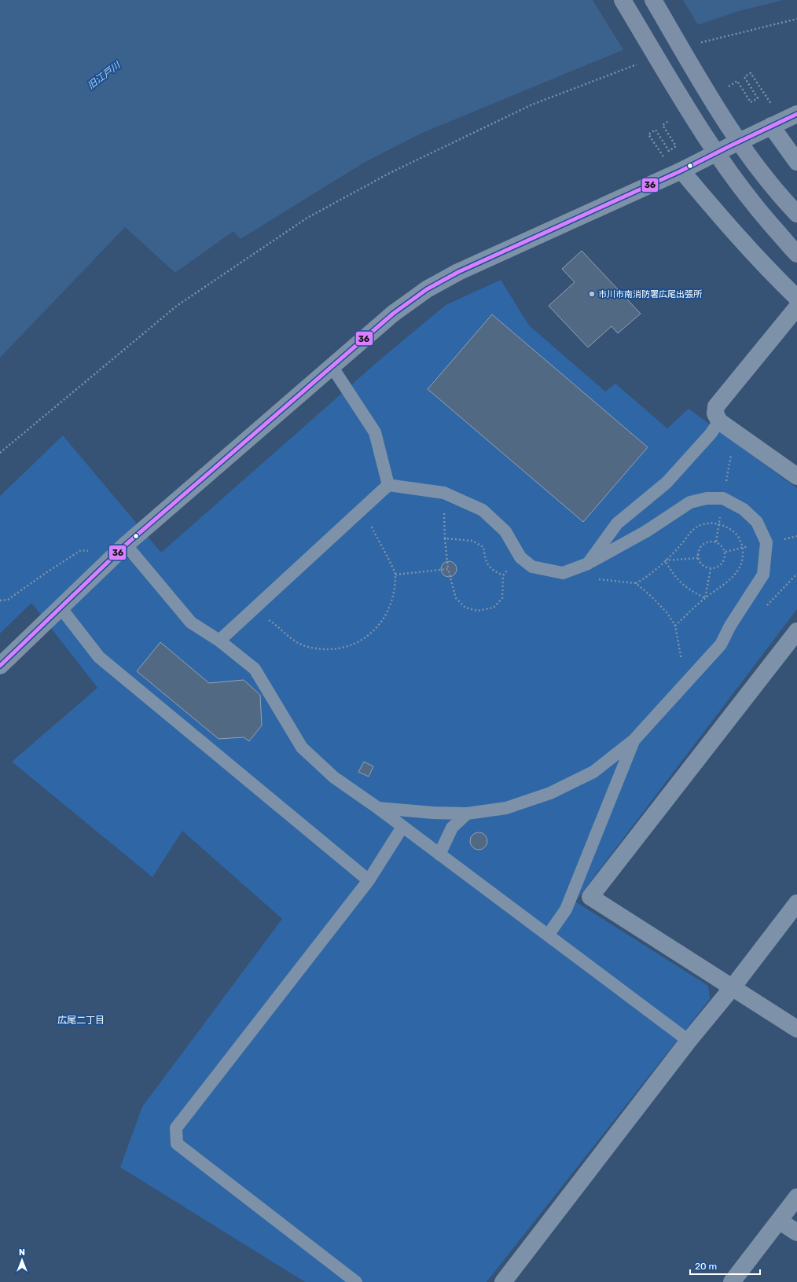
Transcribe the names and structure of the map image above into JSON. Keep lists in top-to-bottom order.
{
  "districts": ["広尾二丁目"],
  "water": ["旧江戸川"],
  "places": ["市川市南消防署広尾出張所"],
  "lines": ["transit line 36"],
  "scale_bar": "20 m",
  "north": "top"
}
